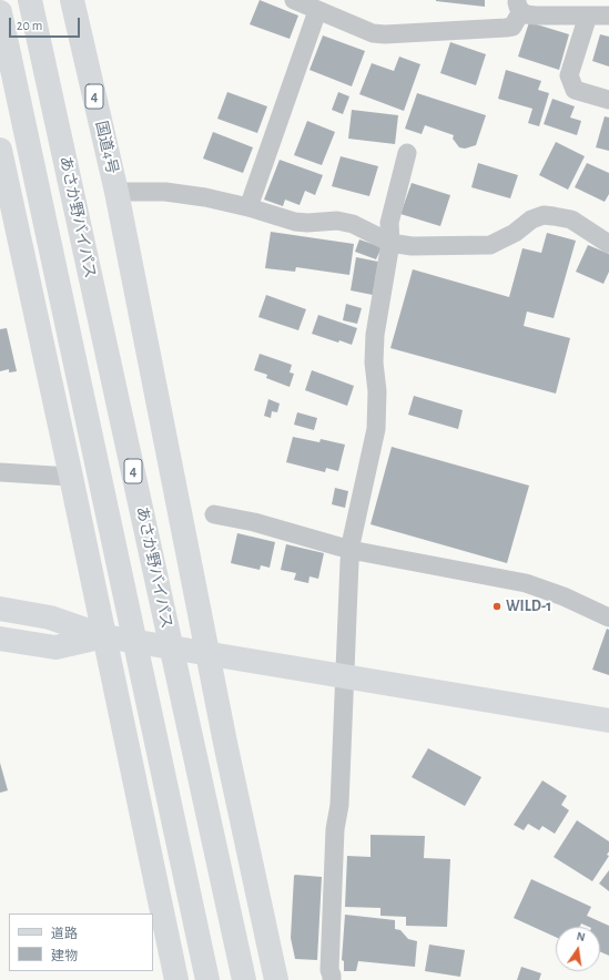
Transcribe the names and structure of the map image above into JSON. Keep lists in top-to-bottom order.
{
  "streets": {
    "main road": ["4", "国道4号", "あさか野バイパス"]
  },
  "crossings": [
    ["4", "国道4号"]
  ],
  "places": ["WILD-1"],
  "legend": ["道路", "建物"],
  "scale_bar": "20 m",
  "north": "top"
}
